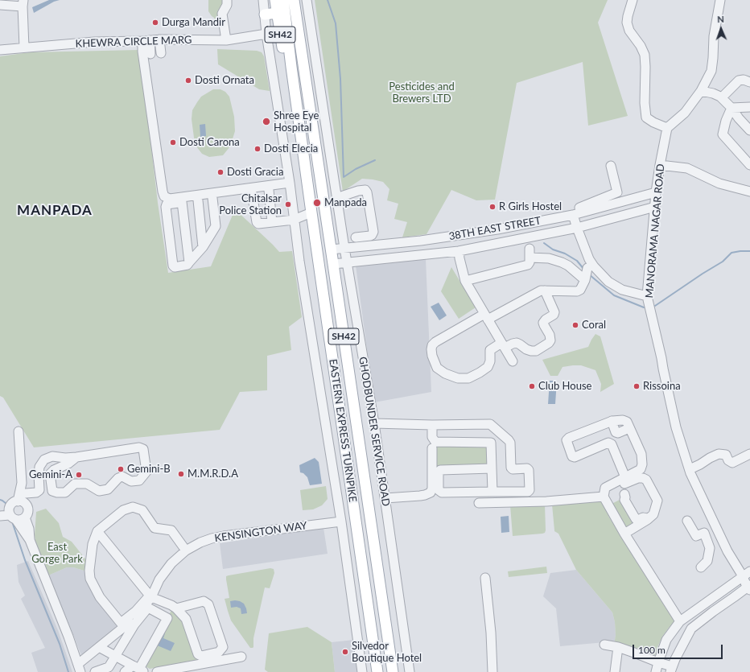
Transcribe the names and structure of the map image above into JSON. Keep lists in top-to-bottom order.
{
  "streets": {
    "main road": ["SH42", "EASTERN EXPRESS TURNPIKE"],
    "street": [
      "KHEWRA CIRCLE MARG",
      "38TH EAST STREET",
      "MANORAMA NAGAR ROAD",
      "GHODBUNDER SERVICE ROAD",
      "KENSINGTON WAY"
    ]
  },
  "crossings": [
    ["38TH EAST STREET", "MANORAMA NAGAR ROAD"],
    ["38TH EAST STREET", "EASTERN EXPRESS TURNPIKE"],
    ["38TH EAST STREET", "GHODBUNDER SERVICE ROAD"]
  ],
  "districts": ["MANPADA"],
  "parks": ["Pesticides and Brewers LTD", "East Gorge Park"],
  "places": [
    "Durga Mandir",
    "Dosti Ornata",
    "Shree Eye Hospital",
    "Dosti Carona",
    "Dosti Elecia",
    "Dosti Gracia",
    "Manpada",
    "Chitalsar Police Station",
    "R Girls Hostel",
    "Coral",
    "Club House",
    "Rissoina",
    "Gemini-B",
    "M.M.R.D.A",
    "Gemini-A",
    "Silvedor Boutique Hotel"
  ],
  "scale_bar": "100 m",
  "north": "top"
}
